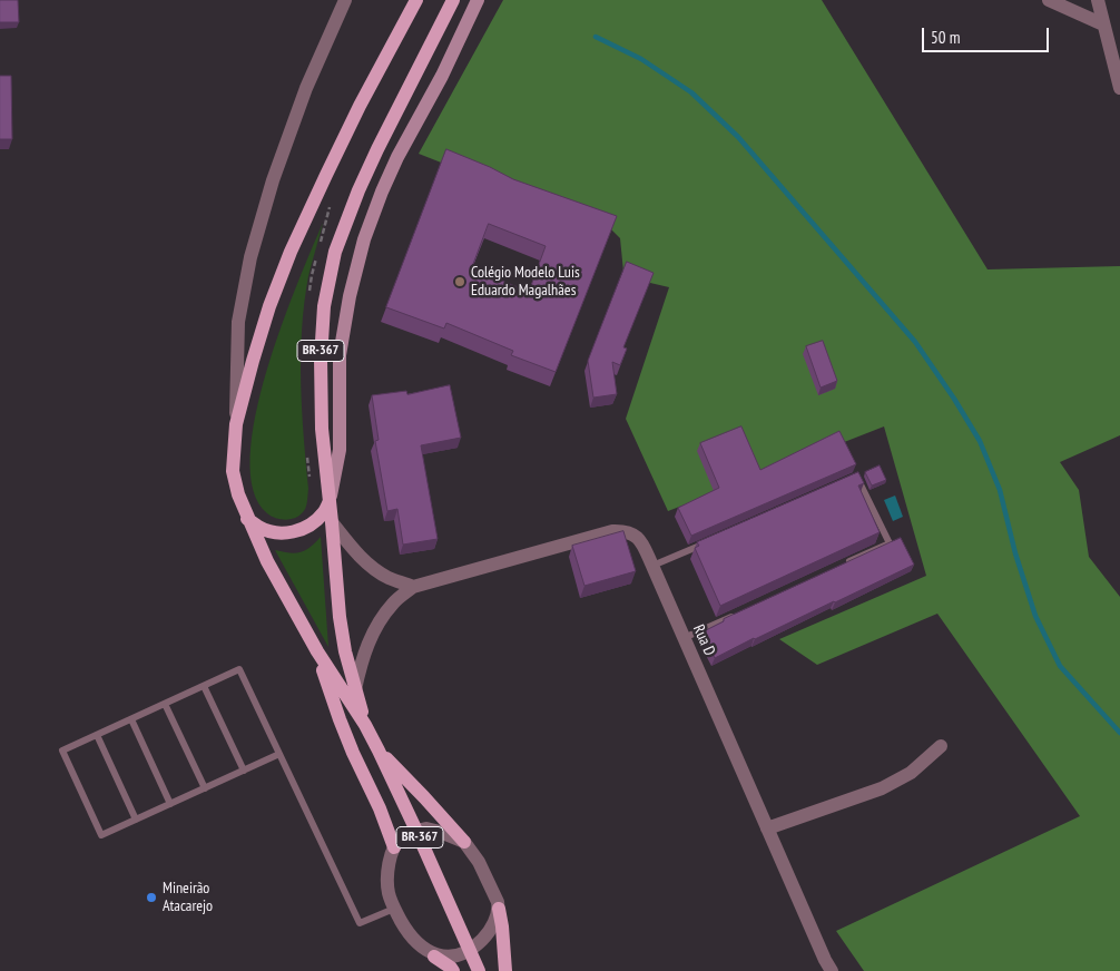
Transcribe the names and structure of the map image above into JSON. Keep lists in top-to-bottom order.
{
  "streets": {
    "main road": ["BR-367"],
    "street": ["Rua D"]
  },
  "crossings": [
    ["BR-367", "Rua D"]
  ],
  "places": ["Colégio Modelo Luis Eduardo Magalhães", "Mineirão Atacarejo"],
  "scale_bar": "50 m"
}
